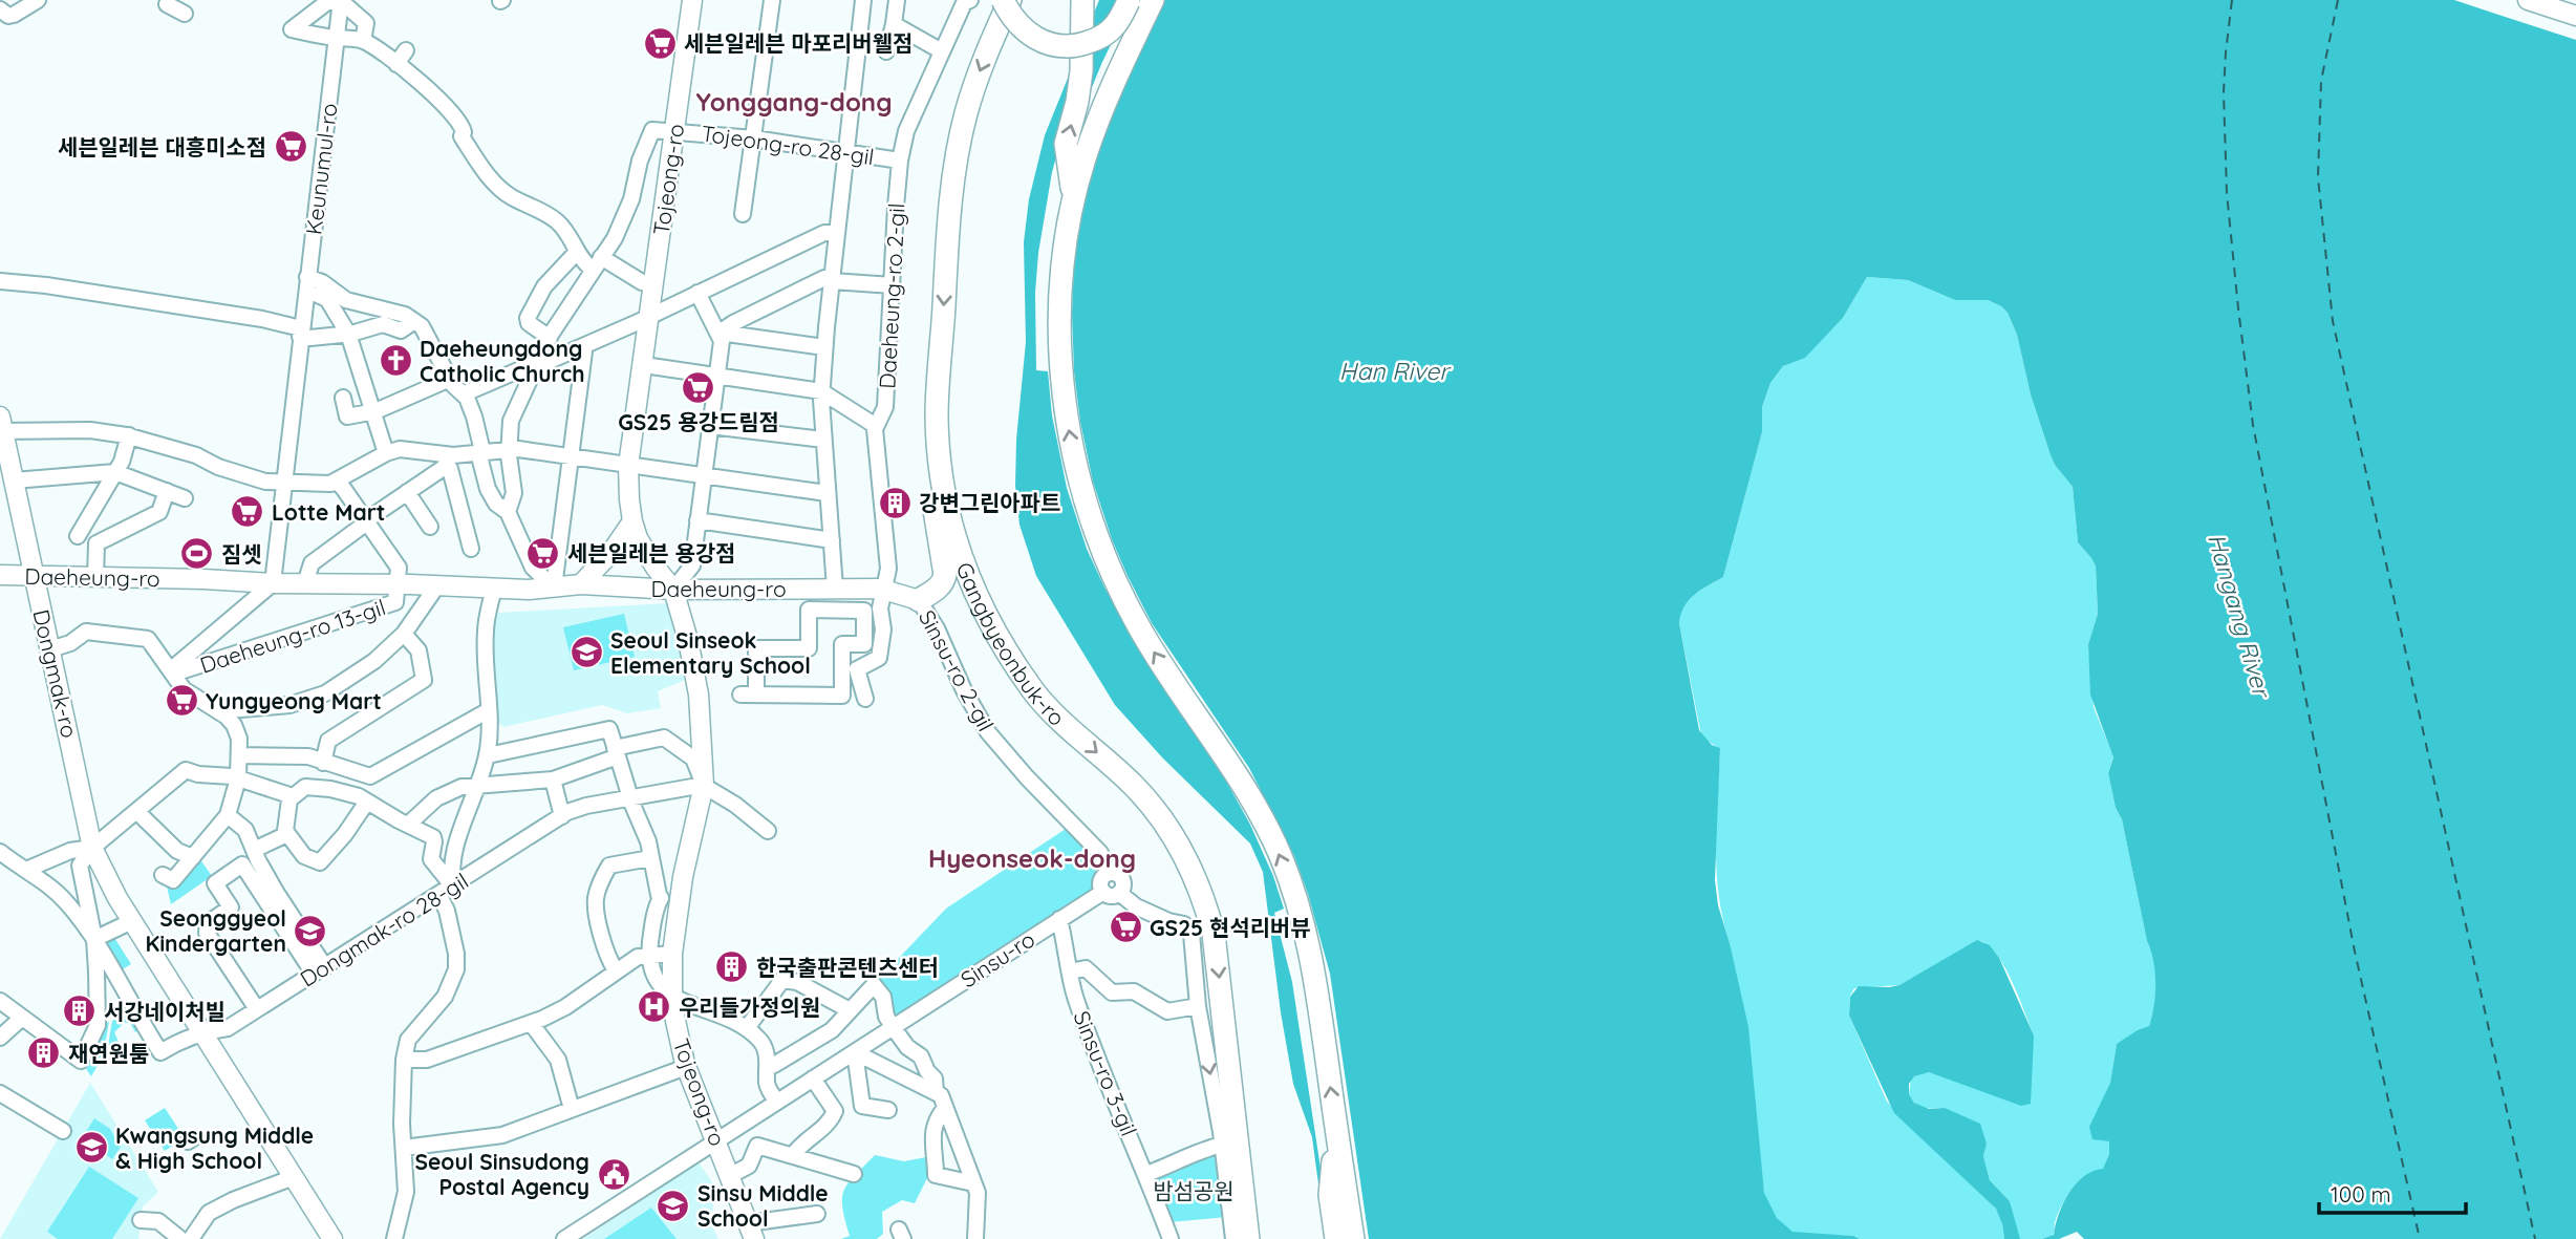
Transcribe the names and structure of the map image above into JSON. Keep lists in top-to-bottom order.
{
  "streets": {
    "highway": ["Gangbyeonbuk-ro"],
    "main road": ["Tojeong-ro", "Daeheung-ro", "Dongmak-ro"],
    "street": [
      "Tojeong-ro 28-gil",
      "Keunumul-ro",
      "Daeheung-ro 2-gil",
      "Daeheung-ro 13-gil",
      "Sinsu-ro 2-gil",
      "Dongmak-ro 28-gil",
      "Sinsu-ro",
      "Sinsu-ro 3-gil"
    ]
  },
  "crossings": [
    ["Tojeong-ro 28-gil", "Tojeong-ro"],
    ["Tojeong-ro 28-gil", "Daeheung-ro 2-gil"],
    ["Keunumul-ro", "Daeheung-ro"],
    ["Tojeong-ro", "Daeheung-ro"],
    ["Tojeong-ro", "Dongmak-ro 28-gil"],
    ["Tojeong-ro", "Sinsu-ro"],
    ["Daeheung-ro 2-gil", "Daeheung-ro"],
    ["Daeheung-ro", "Daeheung-ro 13-gil"],
    ["Daeheung-ro", "Sinsu-ro 2-gil"],
    ["Daeheung-ro", "Dongmak-ro"],
    ["Sinsu-ro 2-gil", "Sinsu-ro"],
    ["Dongmak-ro", "Dongmak-ro 28-gil"],
    ["Sinsu-ro", "Sinsu-ro 3-gil"]
  ],
  "districts": ["Yonggang-dong", "Hyeonseok-dong"],
  "water": ["Han River", "Hangang River"],
  "parks": ["밤섬공원"],
  "places": {
    "supermarket": [
      "세븐일레븐 마포리버웰점",
      "세븐일레븐 대흥미소점",
      "GS25 용강드림점",
      "Lotte Mart",
      "세븐일레븐 용강점",
      "Yungyeong Mart",
      "GS25 현석리버뷰"
    ],
    "church": ["Daeheungdong Catholic Church"],
    "building": [
      "강변그린아파트",
      "한국출판콘텐츠센터",
      "서강네이처빌",
      "재연원툼"
    ],
    "sports": ["짐셋"],
    "school or university": [
      "Seoul Sinseok Elementary School",
      "Seonggyeol Kindergarten",
      "Kwangsung Middle & High School",
      "Sinsu Middle School"
    ],
    "hospital": ["우리들가정의원"],
    "public building": ["Seoul Sinsudong Postal Agency"]
  },
  "scale_bar": "100 m"
}
